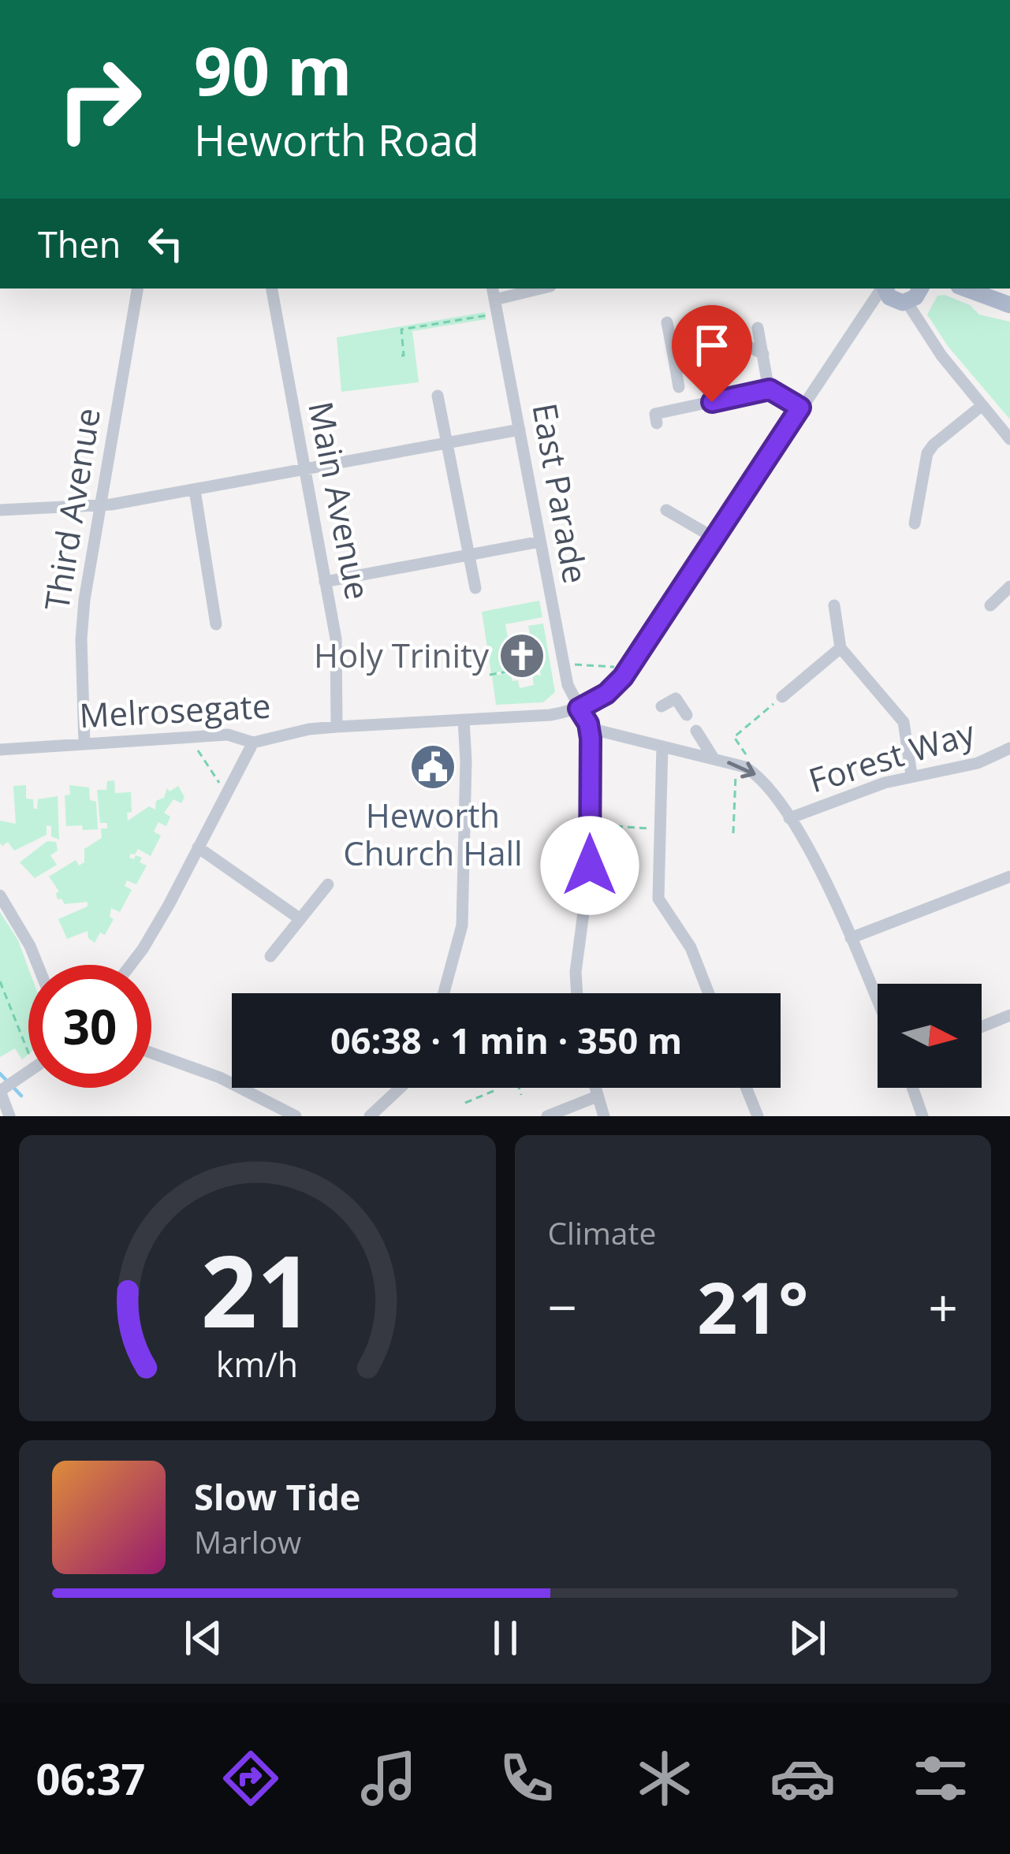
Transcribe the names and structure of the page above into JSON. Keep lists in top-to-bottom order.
{
  "streets": {
    "street": [
      "East Parade",
      "Main Avenue",
      "Third Avenue",
      "Melrosegate",
      "Forest Way"
    ]
  },
  "crossings": [
    ["East Parade", "Melrosegate"],
    ["Main Avenue", "Melrosegate"],
    ["Third Avenue", "Melrosegate"]
  ],
  "places": {
    "church": ["Holy Trinity"],
    "public building": ["Heworth Church Hall"]
  },
  "north": "right",
  "page": {
    "turn": ["90 m", "Heworth Road"],
    "then": "Then",
    "limit": "30",
    "trip": "06:38 · 1 min · 350 m",
    "tile": "Climate",
    "heat": ["−", "21°", "+"],
    "song": ["Slow Tide", "Marlow"],
    "tabs": "06:37",
    "gauge": ["21", "km/h"]
  }
}
